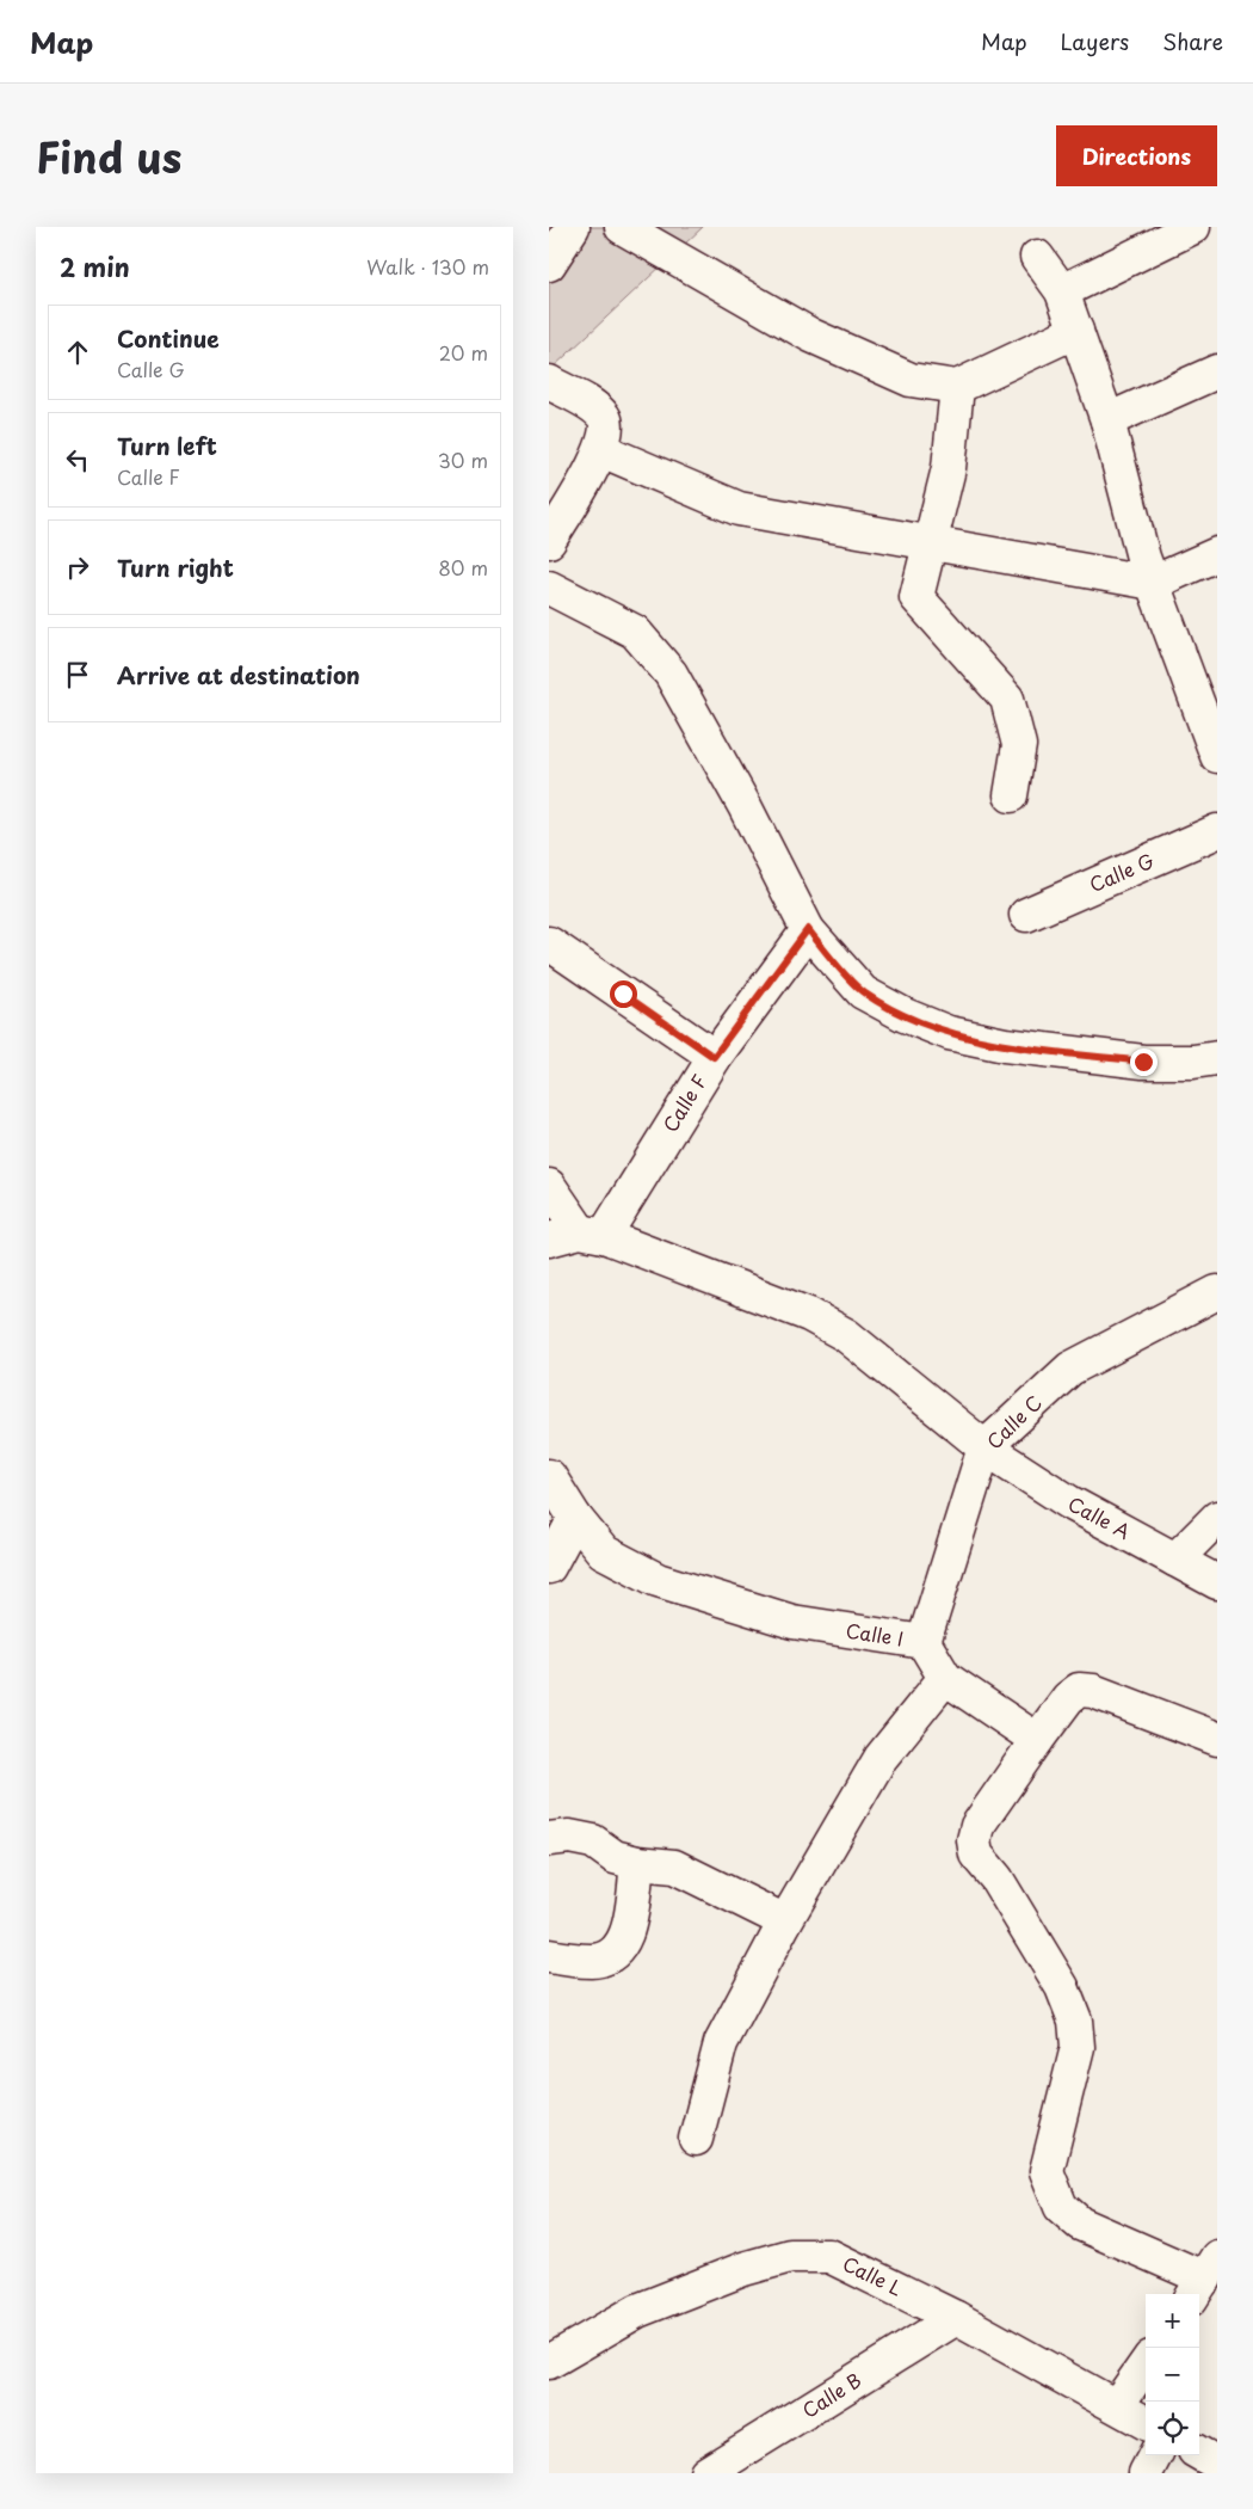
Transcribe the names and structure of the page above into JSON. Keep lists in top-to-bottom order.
{
  "streets": {
    "street": [
      "Calle G",
      "Calle F",
      "Calle C",
      "Calle A",
      "Calle I",
      "Calle L",
      "Calle B"
    ]
  },
  "crossings": [
    ["Calle F", "Calle A"],
    ["Calle C", "Calle A"],
    ["Calle C", "Calle I"],
    ["Calle L", "Calle B"]
  ],
  "page": {
    "header": "Map",
    "nav": ["Map", "Layers", "Share"],
    "title": "Find us",
    "buttons": "Directions",
    "heading": ["2 min", "Walk · 130 m"],
    "list": [
      ["Continue", "Calle G", "20 m"],
      ["Turn left", "Calle F", "30 m"],
      ["Turn right", "80 m"],
      "Arrive at destination"
    ],
    "map_buttons": ["+", "−"]
  }
}
